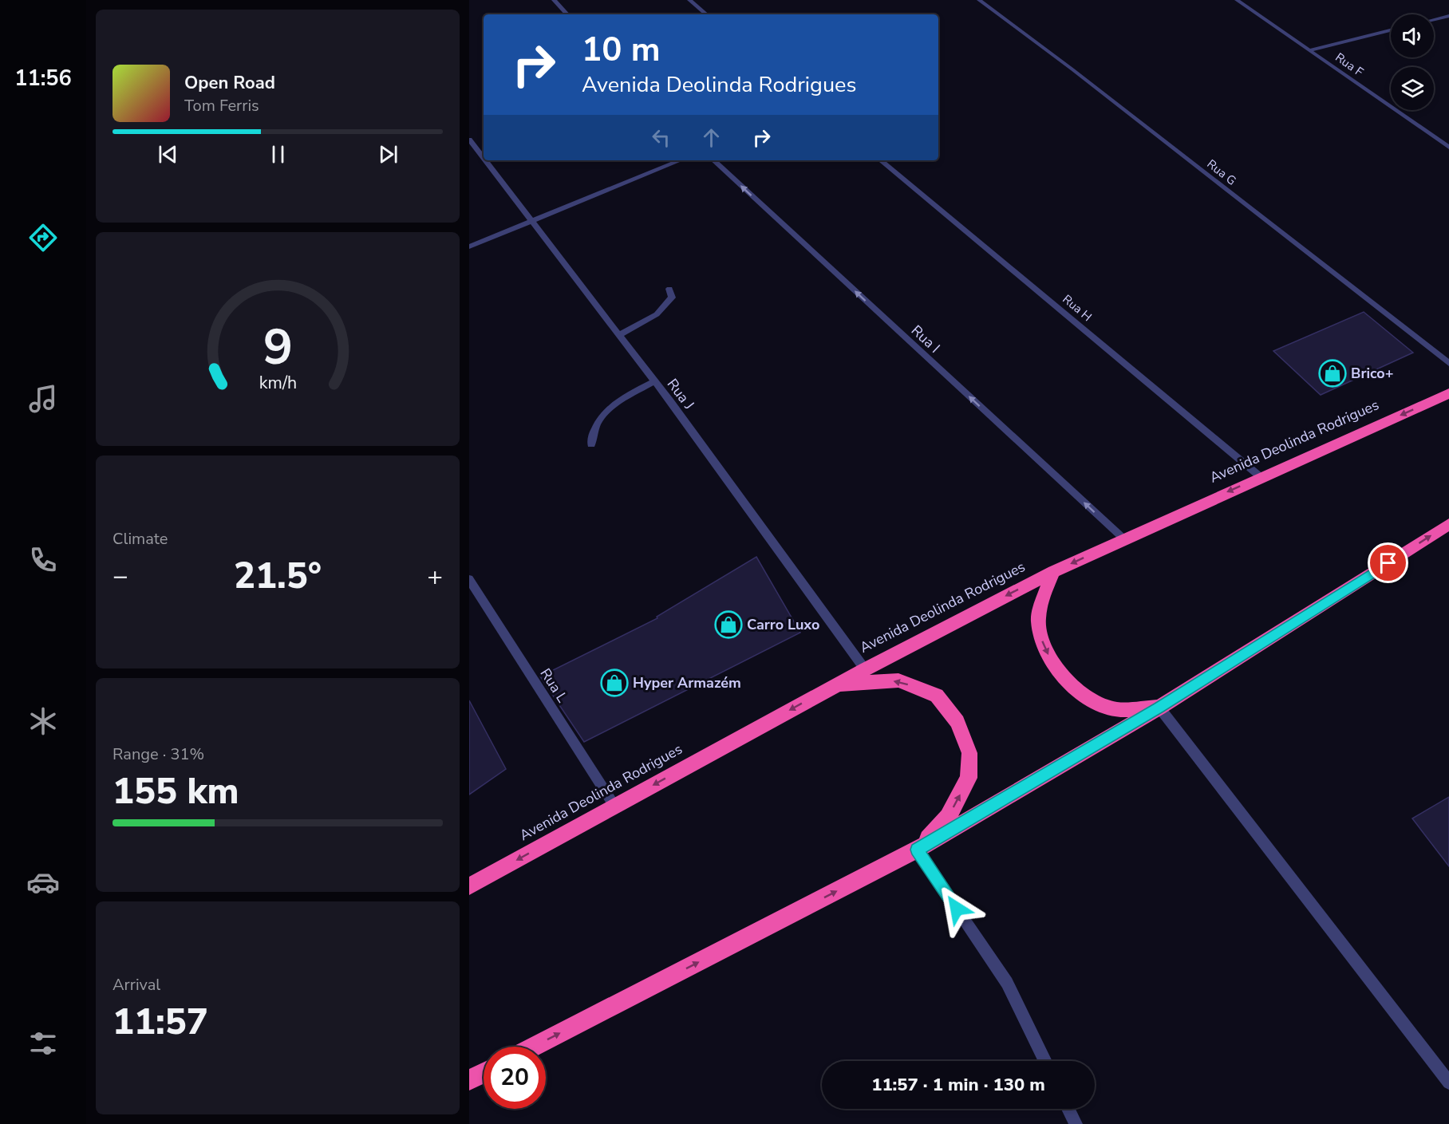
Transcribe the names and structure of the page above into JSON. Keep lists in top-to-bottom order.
{
  "streets": {
    "highway": ["Avenida Deolinda Rodrigues"],
    "street": [
      "Rua F",
      "Rua G",
      "Rua H",
      "Rua I",
      "Rua J",
      "Rua L"
    ]
  },
  "crossings": [
    ["Rua H", "Avenida Deolinda Rodrigues"],
    ["Rua I", "Avenida Deolinda Rodrigues"],
    ["Rua J", "Avenida Deolinda Rodrigues"],
    ["Avenida Deolinda Rodrigues", "Rua L"]
  ],
  "one_way": ["Rua I", "Avenida Deolinda Rodrigues"],
  "places": {
    "shop": ["Brico+", "Carro Luxo", "Hyper Armazém"]
  },
  "page": {
    "tabs": "11:56",
    "turn": ["10 m", "Avenida Deolinda Rodrigues"],
    "song": ["Open Road", "Tom Ferris"],
    "tile": [
      "Climate",
      ["Range · 31%", "155 km"],
      ["Arrival", "11:57"]
    ],
    "heat": ["−", "21.5°", "+"],
    "limit": "20",
    "trip": "11:57 · 1 min · 130 m",
    "gauge": ["9", "km/h"]
  }
}
